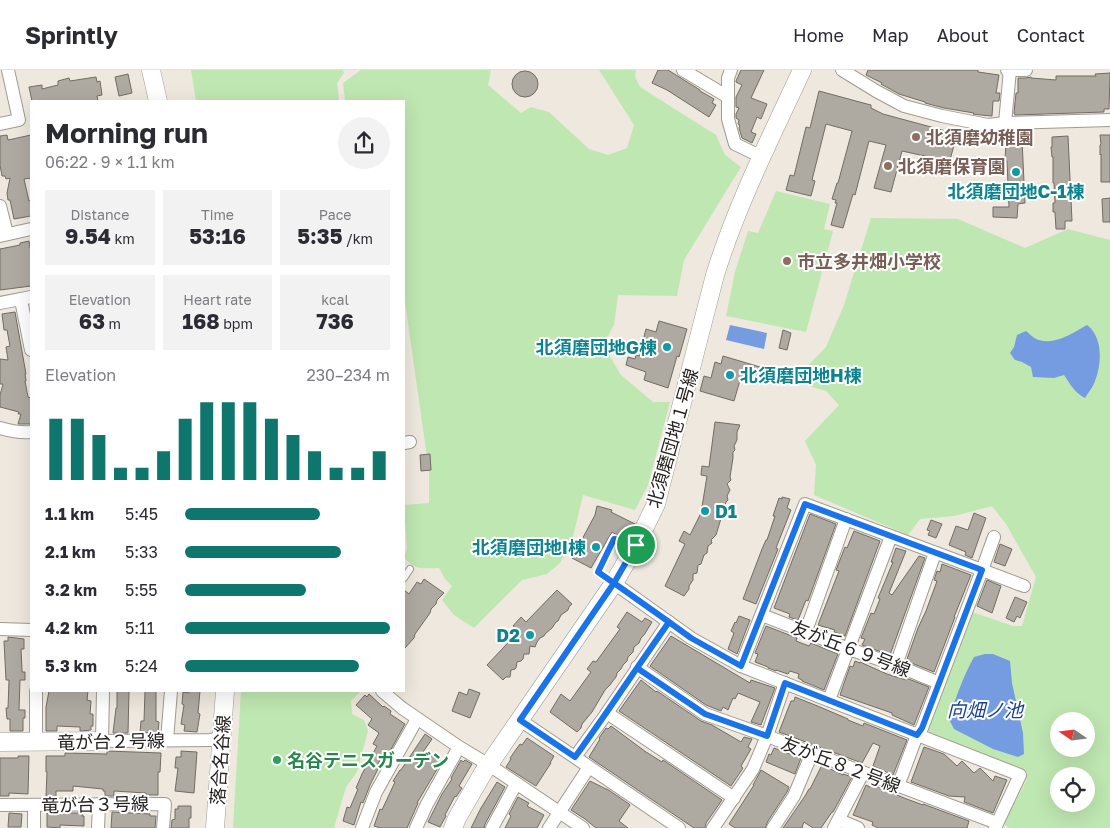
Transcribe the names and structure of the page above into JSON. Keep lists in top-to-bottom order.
{
  "streets": {
    "street": [
      "北須磨団地１号線",
      "友が丘６９号線",
      "竜が台２号線",
      "落合名谷線",
      "友が丘８２号線",
      "竜が台３号線"
    ]
  },
  "crossings": [
    ["竜が台２号線", "落合名谷線"]
  ],
  "water": ["向畑ノ池"],
  "places": [
    "北須磨幼稚園",
    "北須磨保育園",
    "北須磨団地C-1棟",
    "市立多井畑小学校",
    "北須磨団地G棟",
    "北須磨団地H棟",
    "D1",
    "北須磨団地I棟",
    "D2",
    "名谷テニスガーデン"
  ],
  "north": "left",
  "page": {
    "header": "Sprintly",
    "nav": [
      "Home",
      "Map",
      "About",
      "Contact"
    ],
    "heading": ["Morning run", "06:22 · 9 × 1.1 km"],
    "stats": [
      ["Distance", "9.54 km"],
      ["Time", "53:16"],
      ["Pace", "5:35 /km"],
      ["Elevation", "63 m"],
      ["Heart rate", "168 bpm"],
      ["kcal", "736"]
    ],
    "chart": ["Elevation", "230–234 m"],
    "list": [
      {
        "name": "1.1 km",
        "note": "5:45"
      },
      {
        "name": "2.1 km",
        "note": "5:33"
      },
      {
        "name": "3.2 km",
        "note": "5:55"
      },
      {
        "name": "4.2 km",
        "note": "5:11"
      },
      {
        "name": "5.3 km",
        "note": "5:24"
      }
    ]
  }
}
